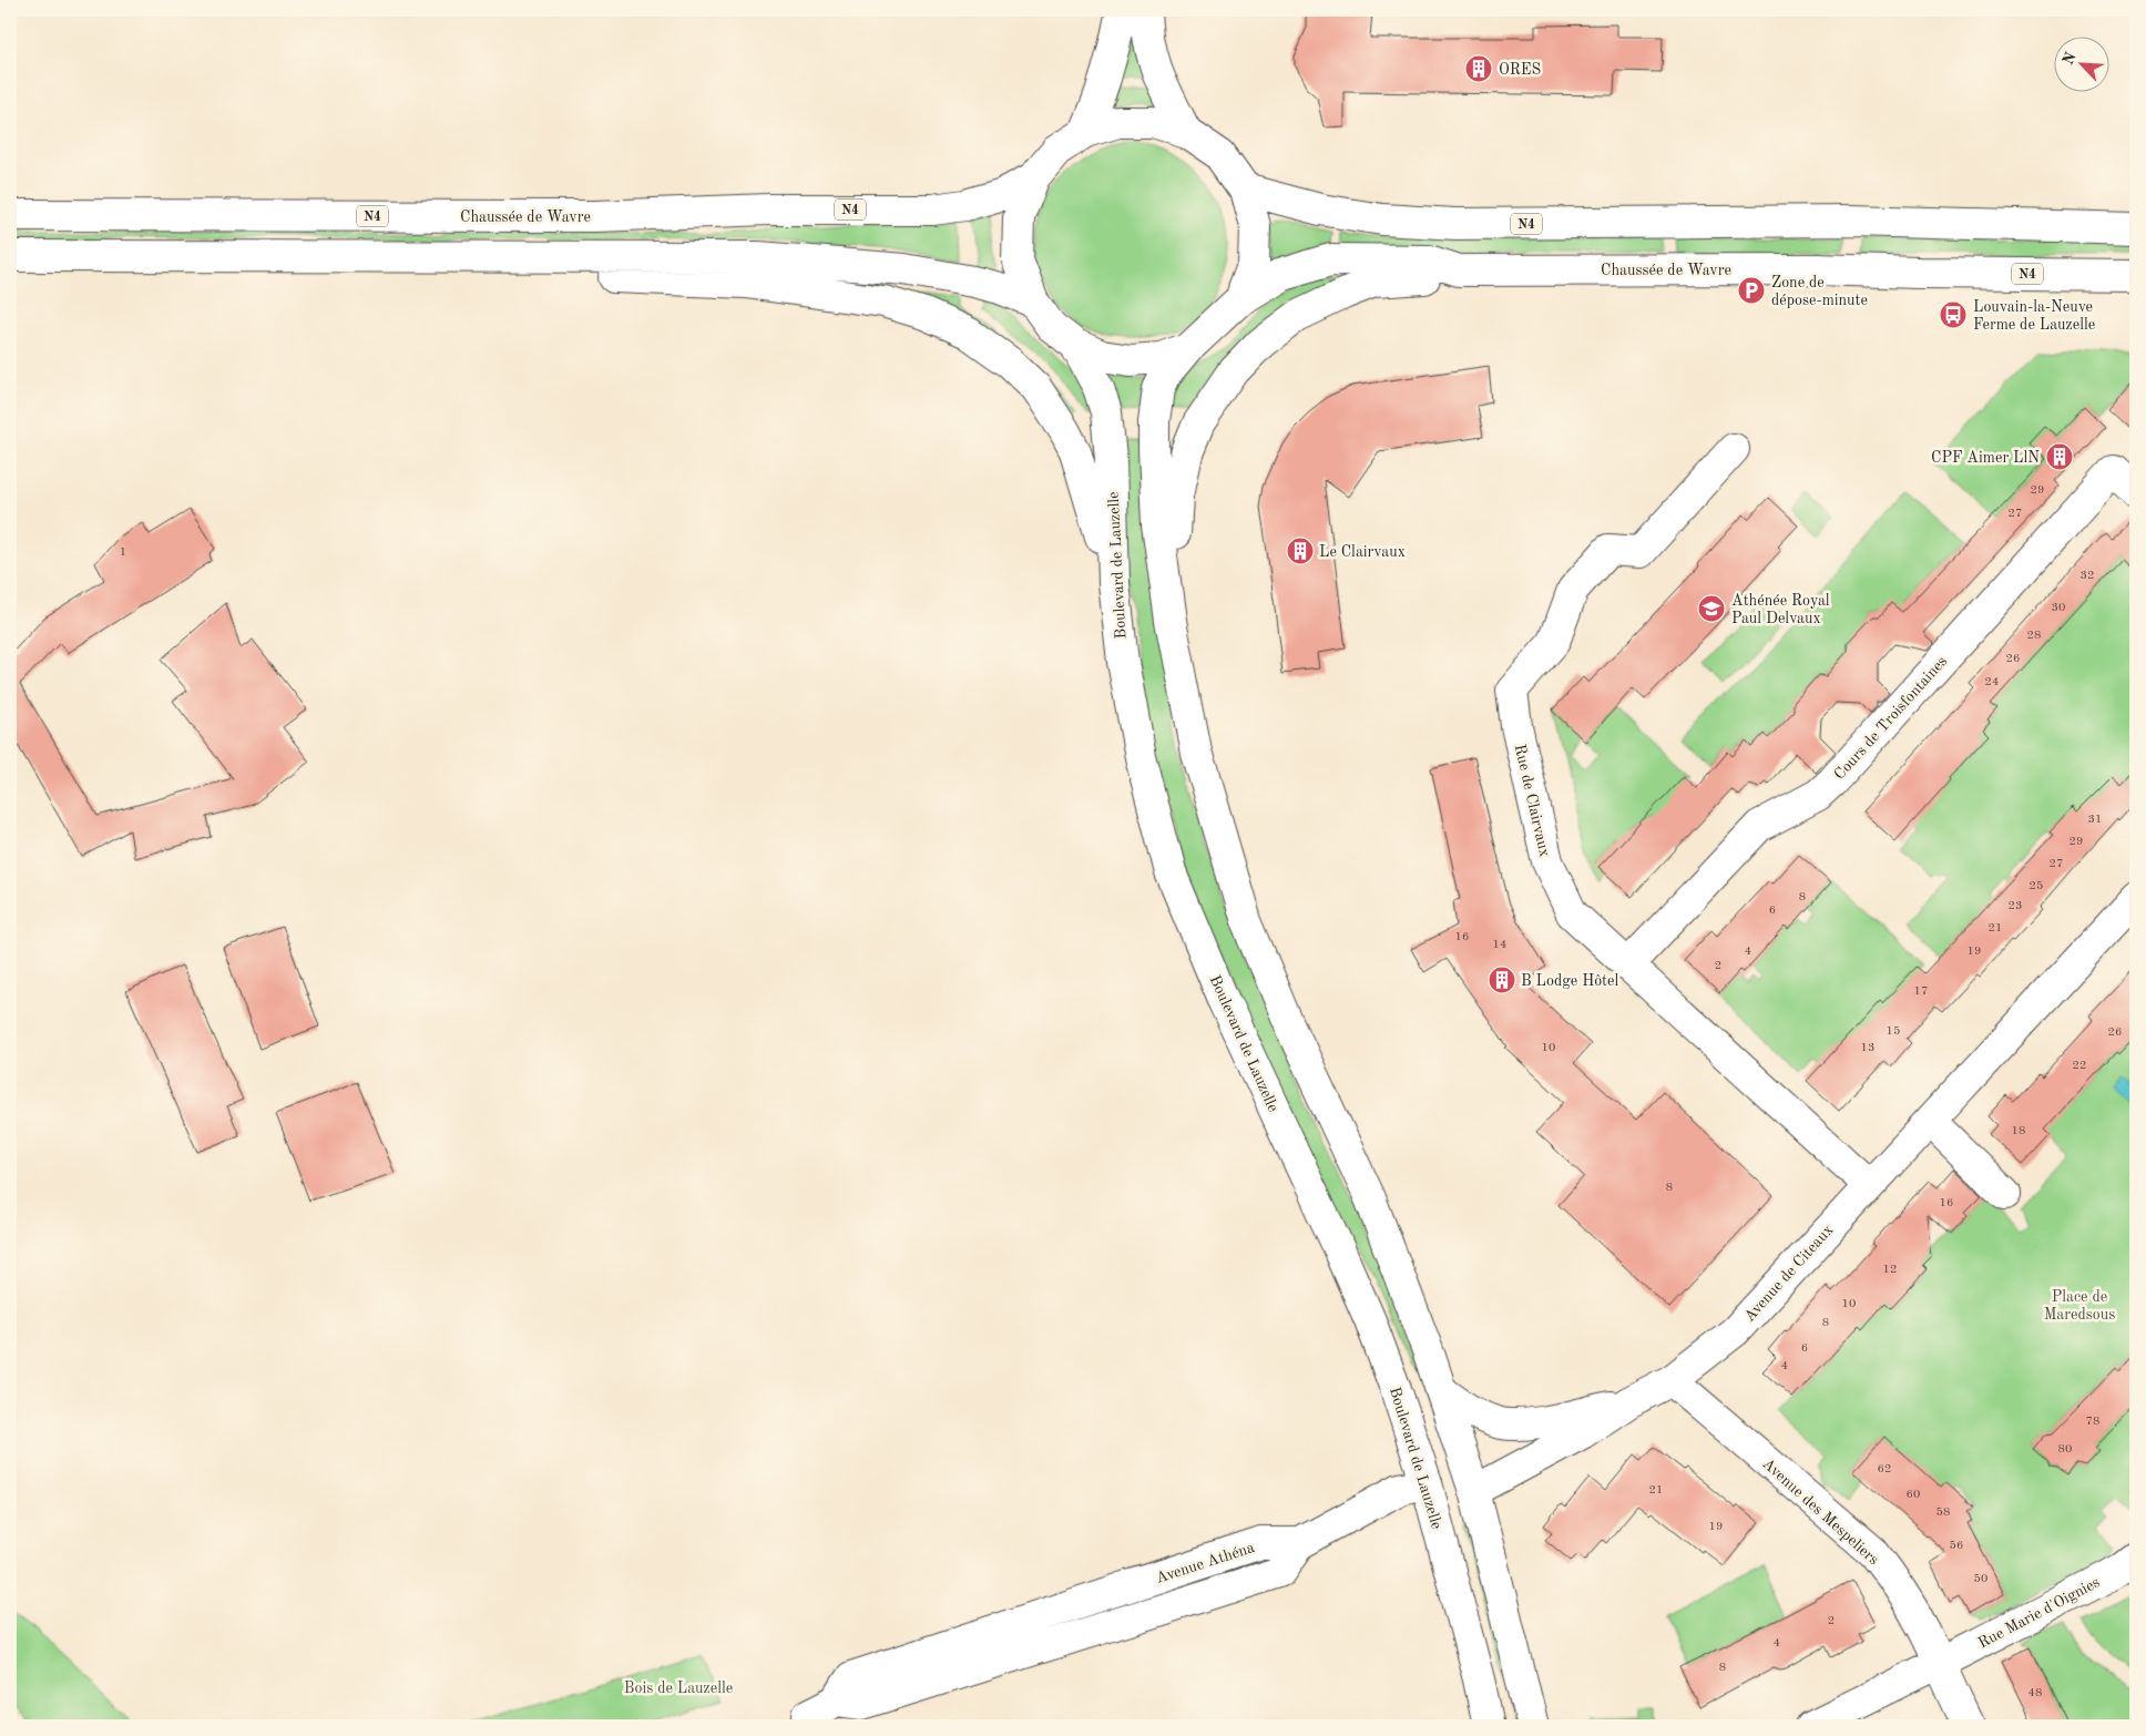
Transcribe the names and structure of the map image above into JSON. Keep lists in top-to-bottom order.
{
  "streets": {
    "main road": [
      "N4",
      "Chaussée de Wavre",
      "Boulevard de Lauzelle",
      "Cours de Troisfontaines",
      "Rue de Clairvaux",
      "Avenue de Citeaux",
      "Avenue des Mespeliers",
      "Avenue Athéna",
      "Rue Marie d'Oignies"
    ]
  },
  "crossings": [
    ["N4", "Chaussée de Wavre"],
    ["Chaussée de Wavre", "Boulevard de Lauzelle"],
    ["Boulevard de Lauzelle", "Avenue Athéna"],
    ["Cours de Troisfontaines", "Rue de Clairvaux"],
    ["Rue de Clairvaux", "Avenue de Citeaux"],
    ["Avenue de Citeaux", "Avenue des Mespeliers"],
    ["Avenue des Mespeliers", "Rue Marie d'Oignies"]
  ],
  "parks": ["Place de Maredsous", "Bois de Lauzelle"],
  "places": {
    "building": [
      "ORES",
      "CPF Aimer LlN",
      "Le Clairvaux",
      "B Lodge Hôtel"
    ],
    "parking": ["Zone de dépose-minute"],
    "bus stop": ["Louvain-la-Neuve Ferme de Lauzelle"],
    "school or university": ["Athénée Royal Paul Delvaux"]
  },
  "house_numbers": [
    "29",
    "27",
    "1",
    "32",
    "30",
    "28",
    "26",
    "24",
    "31",
    "29",
    "27",
    "25",
    "8",
    "23",
    "6",
    "21",
    "16",
    "14",
    "4",
    "19",
    "2",
    "17",
    "15",
    "26",
    "10",
    "13",
    "22",
    "18",
    "8",
    "16",
    "12",
    "10",
    "8",
    "6",
    "4",
    "78",
    "80",
    "62",
    "21",
    "60",
    "58",
    "19",
    "56",
    "50",
    "2",
    "4",
    "8",
    "48"
  ],
  "north": "top left"
}
